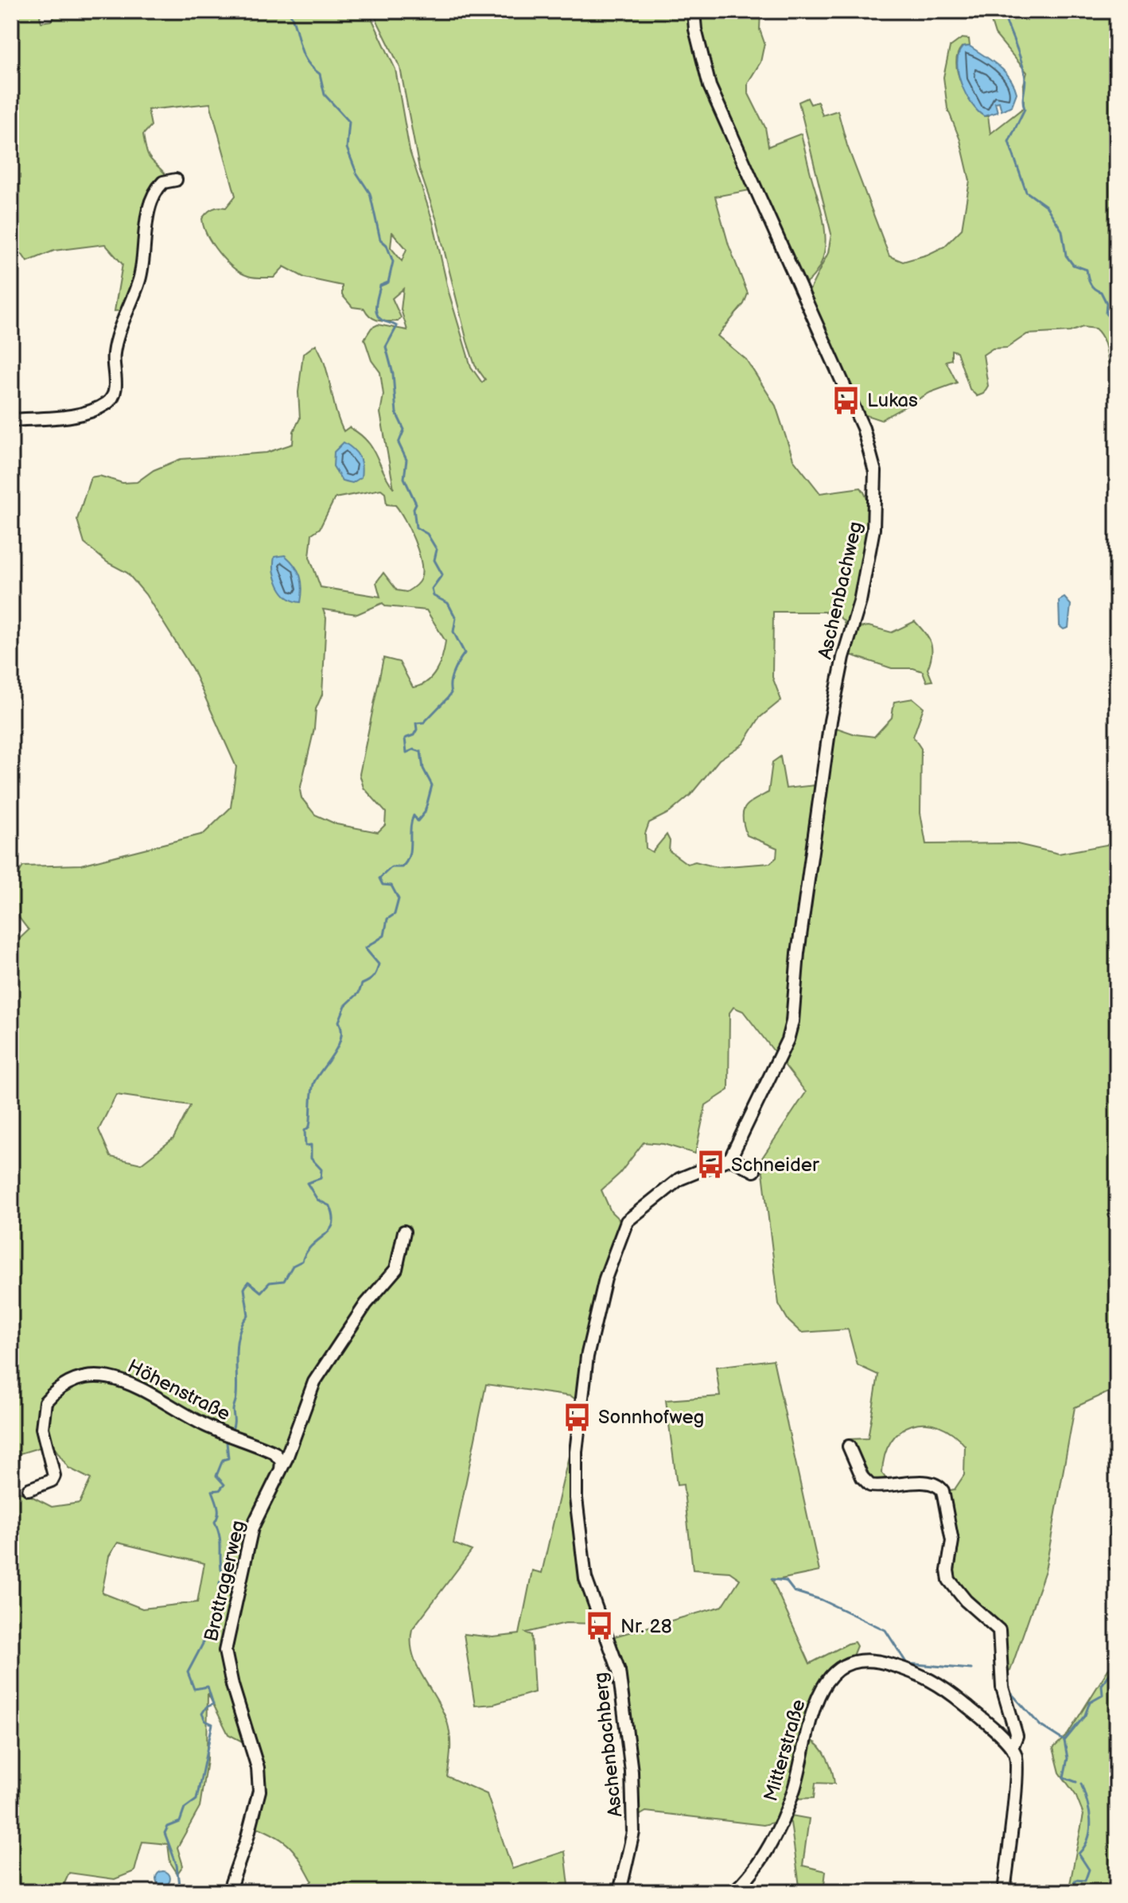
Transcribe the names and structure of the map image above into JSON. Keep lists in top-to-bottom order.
{
  "streets": {
    "street": [
      "Aschenbachweg",
      "Höhenstraße",
      "Brottragerweg",
      "Aschenbachberg",
      "Mitterstraße"
    ]
  },
  "crossings": [
    ["Aschenbachweg", "Aschenbachberg"],
    ["Höhenstraße", "Brottragerweg"]
  ],
  "places": {
    "bus stop": [
      "Lukas",
      "Schneider",
      "Sonnhofweg",
      "Nr. 28"
    ]
  }
}
